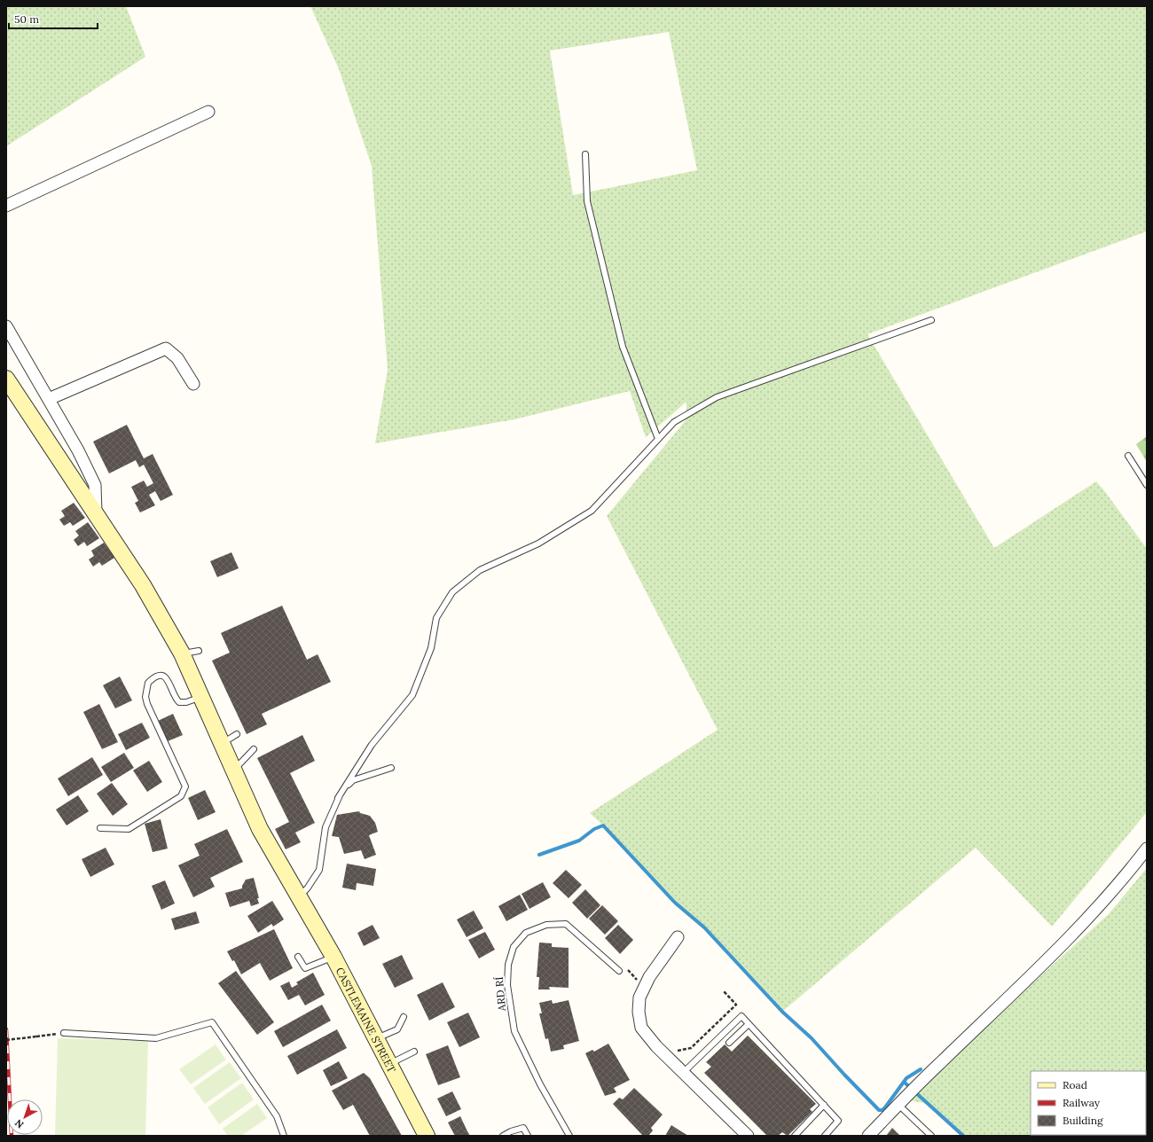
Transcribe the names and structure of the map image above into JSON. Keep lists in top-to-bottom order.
{
  "streets": {
    "main road": ["CASTLEMAINE STREET"],
    "lane": ["ARD RÍ"]
  },
  "legend": ["Road", "Railway", "Building"],
  "scale_bar": "50 m",
  "north": "bottom left"
}
